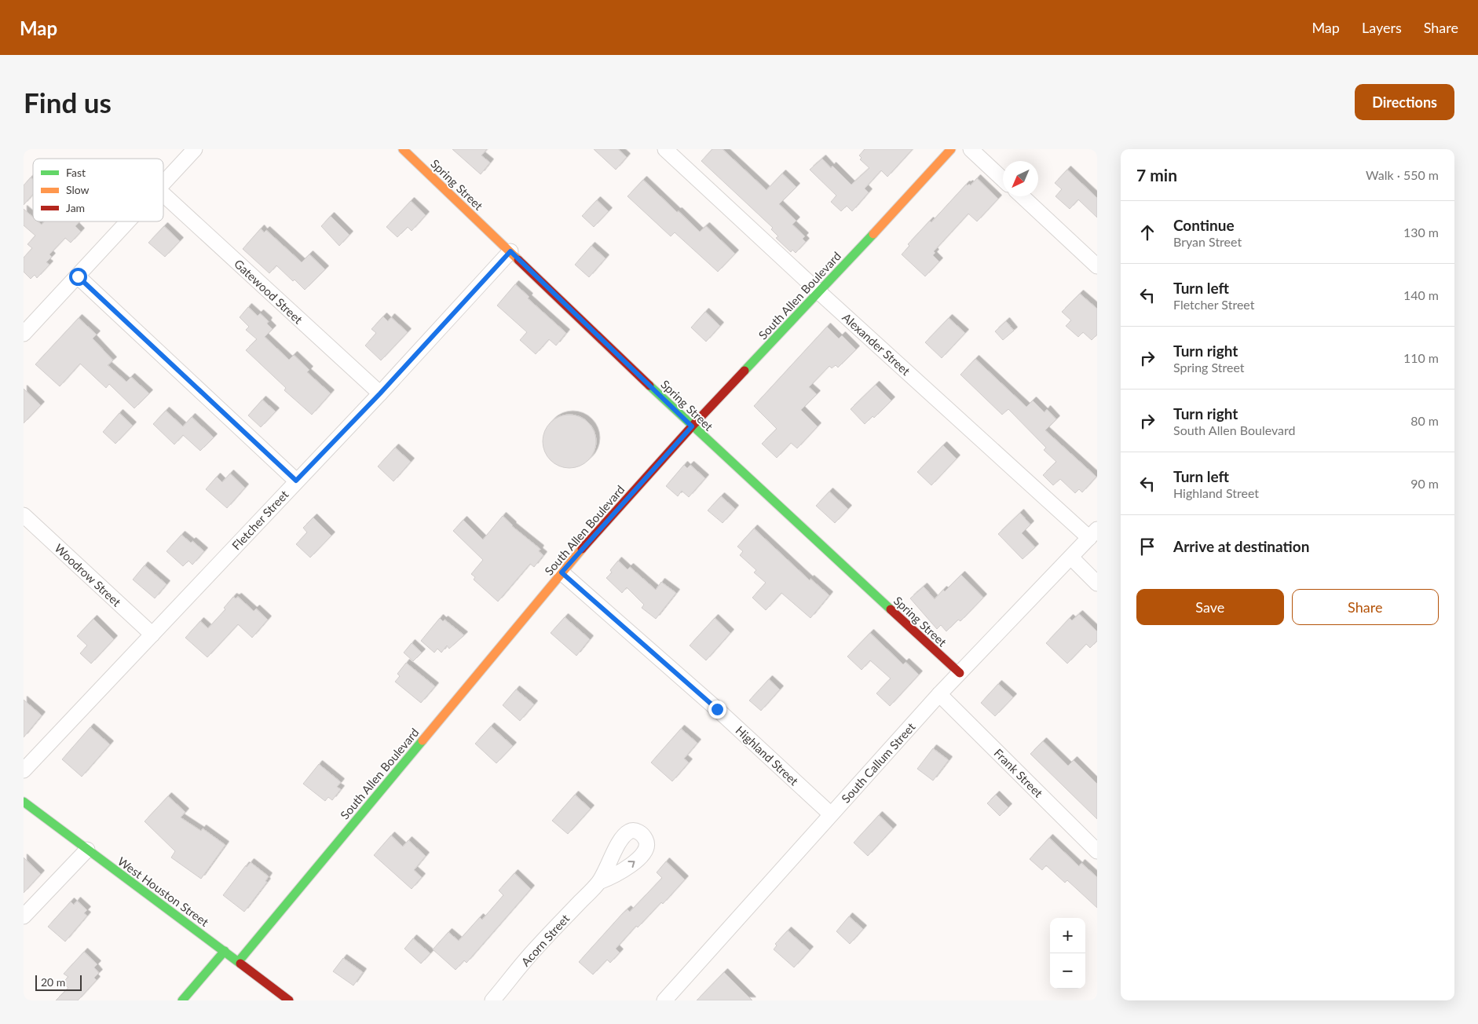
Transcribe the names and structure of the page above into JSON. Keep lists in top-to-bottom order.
{
  "streets": {
    "street": [
      "Spring Street",
      "Gatewood Street",
      "South Allen Boulevard",
      "Alexander Street",
      "Fletcher Street",
      "Woodrow Street",
      "Highland Street",
      "South Callum Street",
      "Frank Street",
      "West Houston Street",
      "Acorn Street"
    ]
  },
  "crossings": [
    ["Spring Street", "South Allen Boulevard"],
    ["Spring Street", "Fletcher Street"],
    ["Spring Street", "South Callum Street"],
    ["Gatewood Street", "Fletcher Street"],
    ["South Allen Boulevard", "Alexander Street"],
    ["South Allen Boulevard", "Highland Street"],
    ["South Allen Boulevard", "West Houston Street"],
    ["Alexander Street", "South Callum Street"],
    ["Fletcher Street", "Woodrow Street"],
    ["Highland Street", "South Callum Street"],
    ["South Callum Street", "Frank Street"]
  ],
  "legend": ["Fast", "Slow", "Jam"],
  "scale_bar": "20 m",
  "north": "bottom left",
  "page": {
    "header": "Map",
    "nav": ["Map", "Layers", "Share"],
    "buttons": [
      "Directions",
      ["Save", "Share"]
    ],
    "title": "Find us",
    "heading": ["7 min", "Walk · 550 m"],
    "list": [
      ["Continue", "Bryan Street", "130 m"],
      ["Turn left", "Fletcher Street", "140 m"],
      ["Turn right", "Spring Street", "110 m"],
      ["Turn right", "South Allen Boulevard", "80 m"],
      ["Turn left", "Highland Street", "90 m"],
      "Arrive at destination"
    ],
    "map_buttons": ["+", "−"],
    "scale": "20 m"
  }
}
